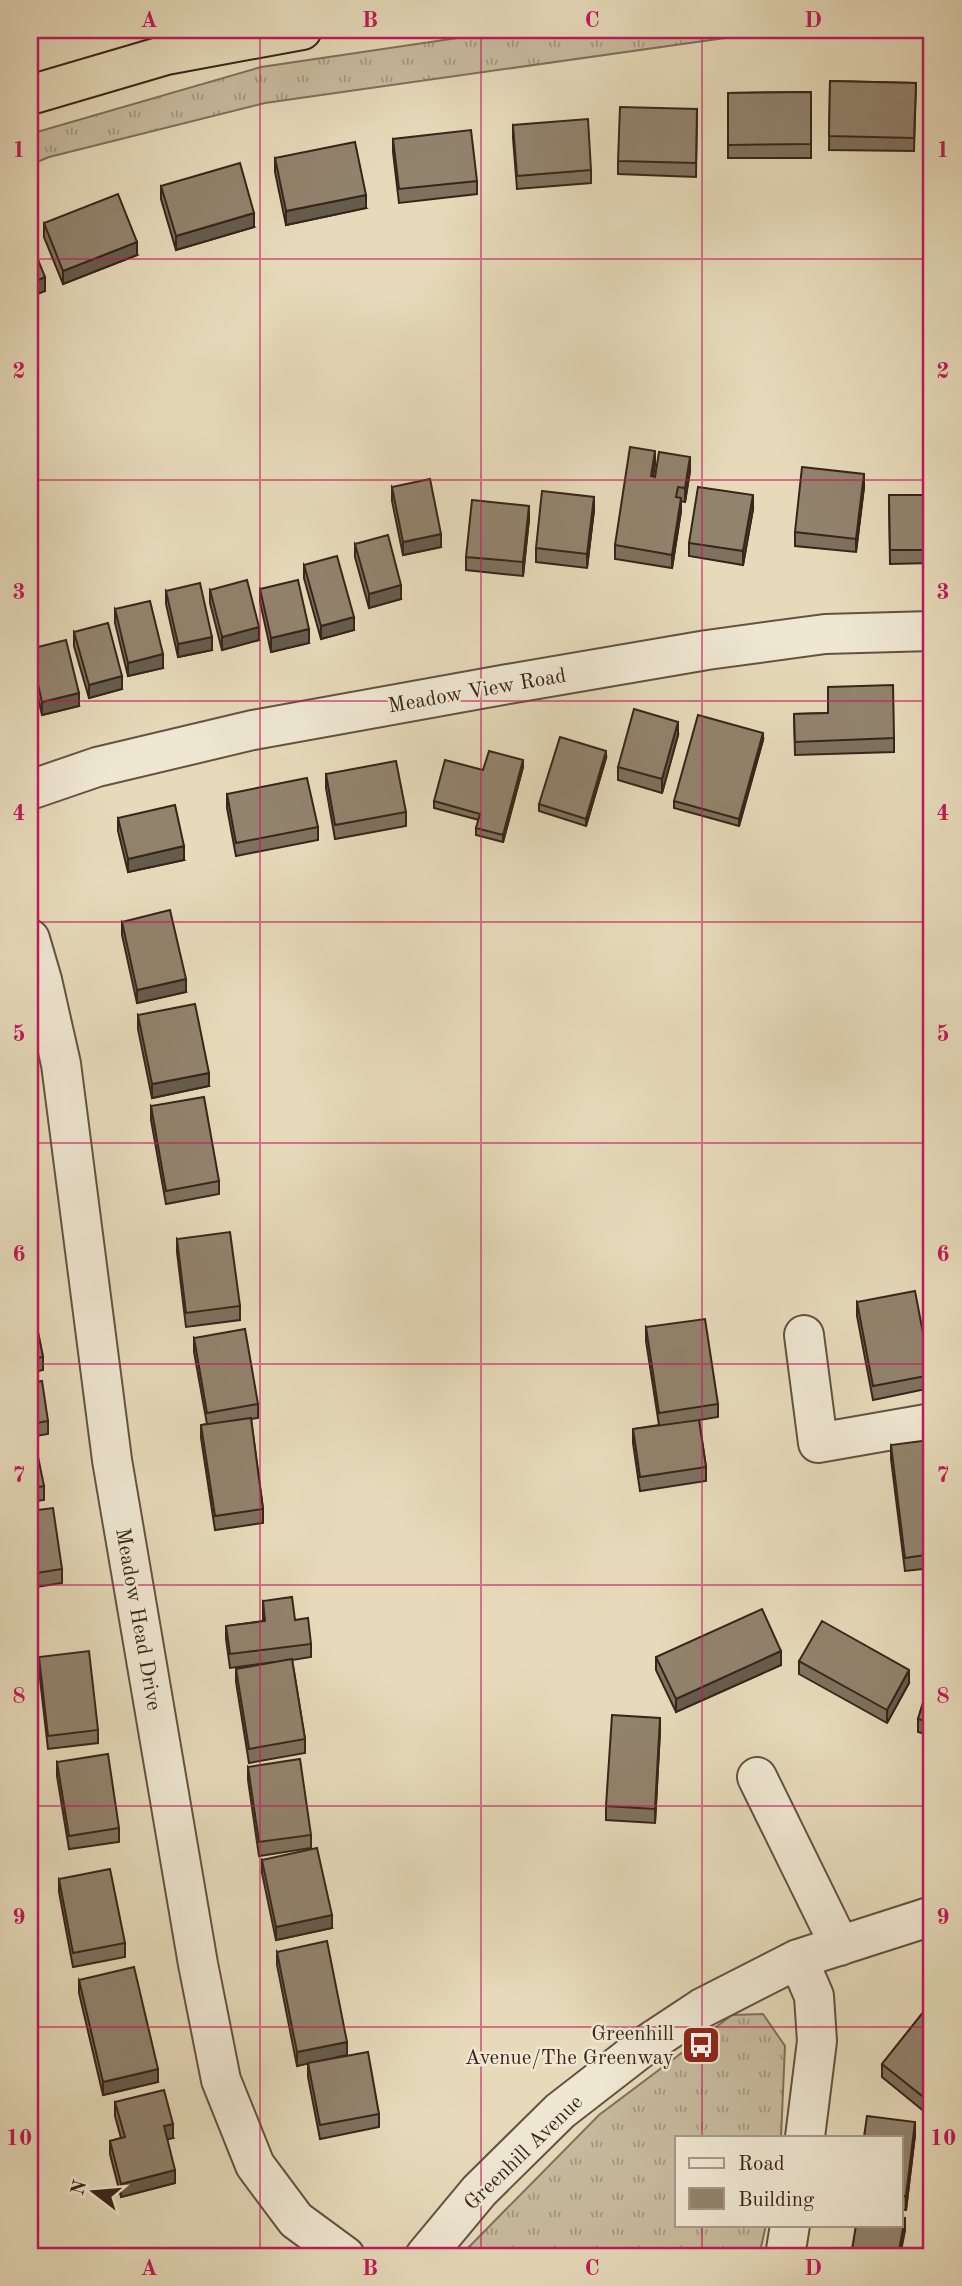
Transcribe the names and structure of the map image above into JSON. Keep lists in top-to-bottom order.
{
  "streets": {
    "street": ["Meadow View Road", "Meadow Head Drive", "Greenhill Avenue"]
  },
  "places": {
    "bus stop": ["Greenhill Avenue/The Greenway"]
  },
  "legend": ["Road", "Building"],
  "north": "left",
  "grid": {
    "columns": [
      "A",
      "B",
      "C",
      "D"
    ],
    "rows": [
      "1",
      "2",
      "3",
      "4",
      "5",
      "6",
      "7",
      "8",
      "9",
      "10"
    ]
  }
}
